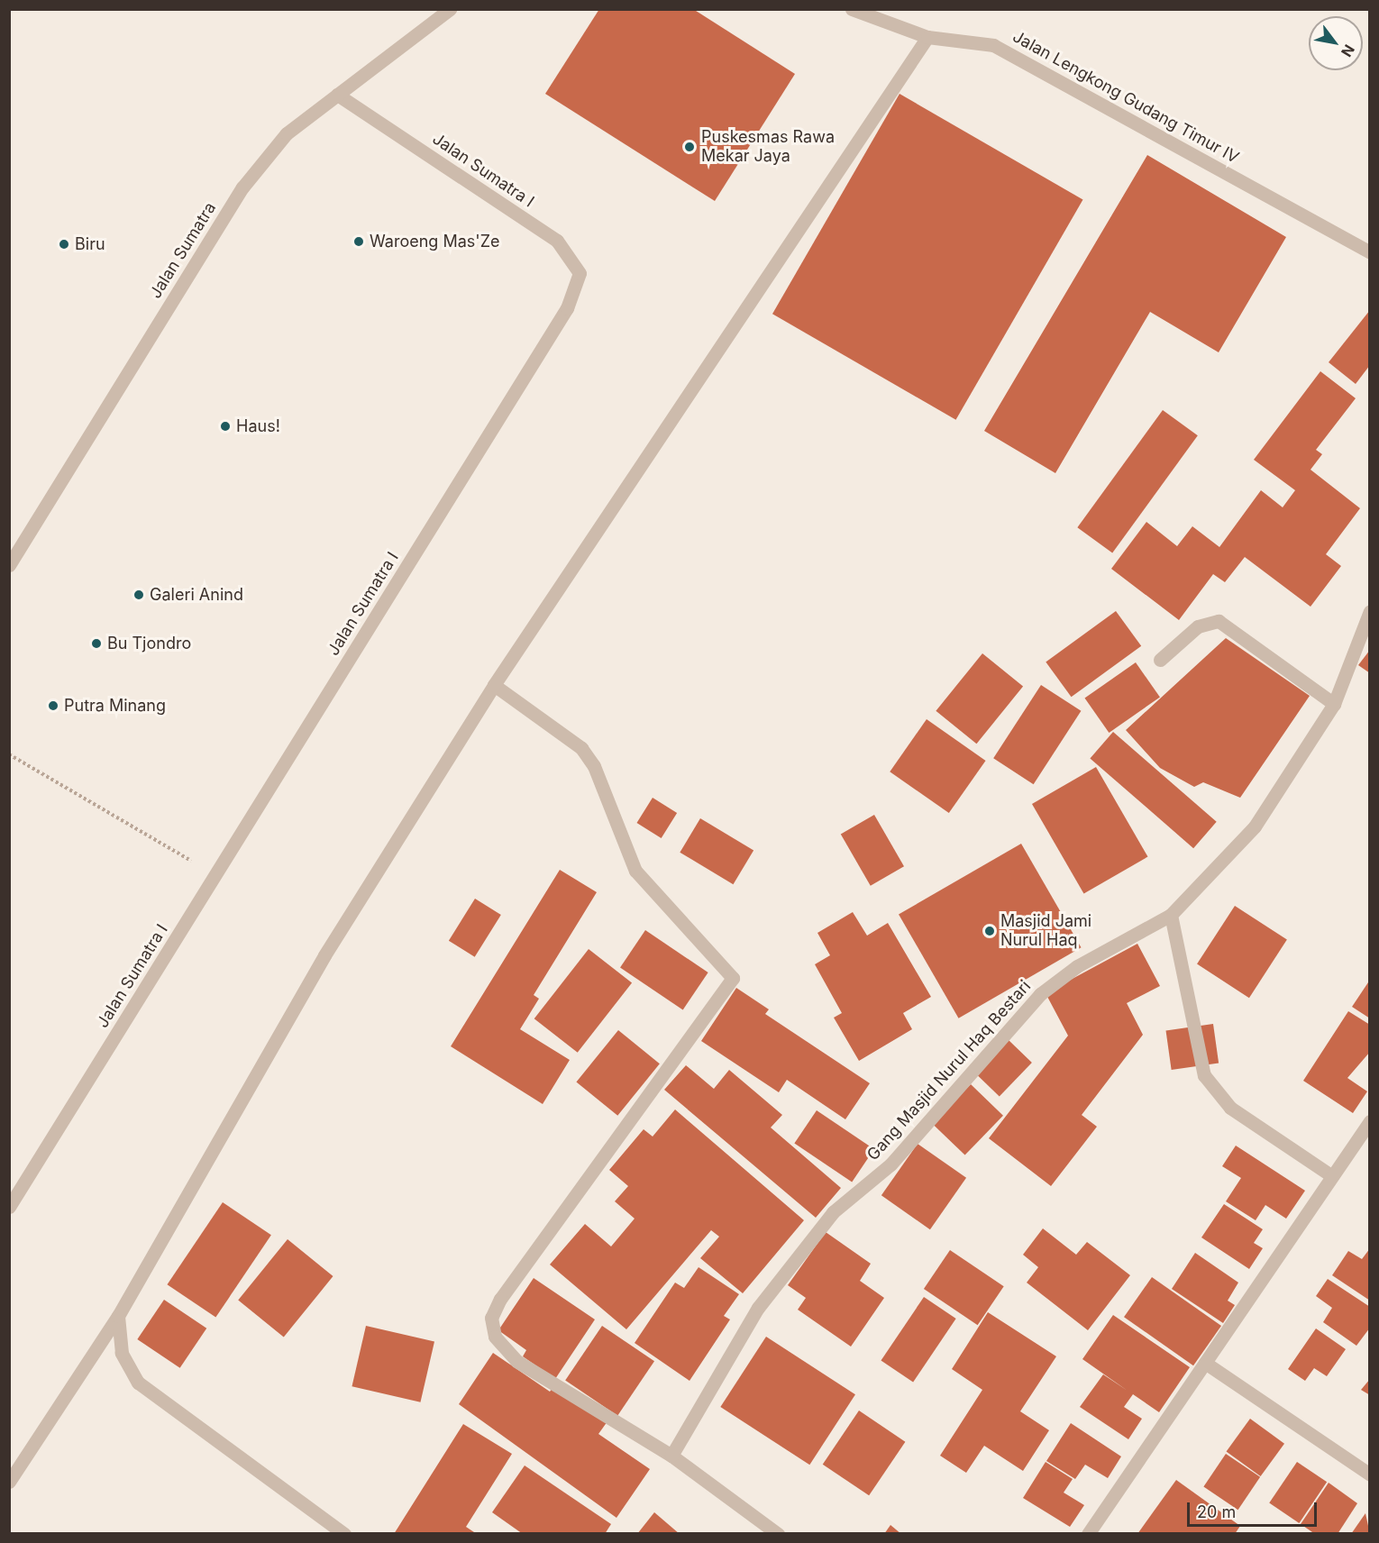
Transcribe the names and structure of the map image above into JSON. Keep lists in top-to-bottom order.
{
  "streets": {
    "street": [
      "Jalan Lengkong Gudang Timur IV",
      "Jalan Sumatra I",
      "Jalan Sumatra",
      "Gang Masjid Nurul Haq Bestari"
    ]
  },
  "crossings": [
    ["Jalan Sumatra I", "Jalan Sumatra"]
  ],
  "places": [
    "Puskesmas Rawa Mekar Jaya",
    "Waroeng Mas'Ze",
    "Biru",
    "Haus!",
    "Galeri Anind",
    "Bu Tjondro",
    "Putra Minang",
    "Masjid Jami Nurul Haq"
  ],
  "scale_bar": "20 m",
  "north": "bottom right"
}
